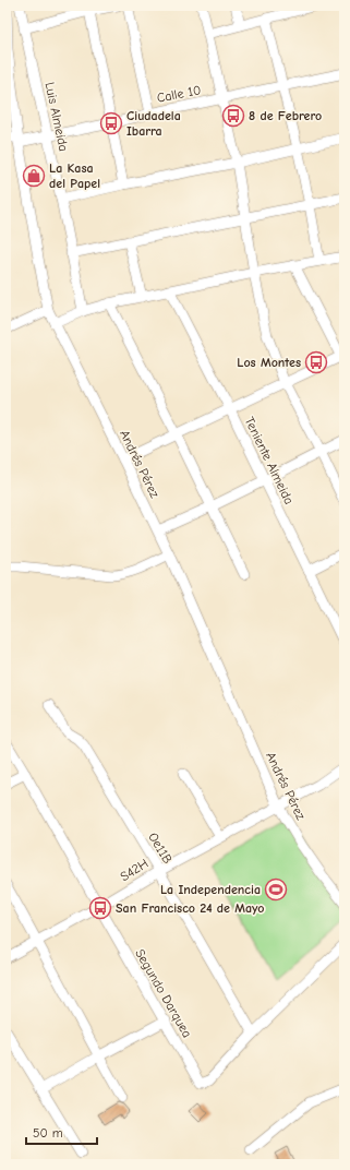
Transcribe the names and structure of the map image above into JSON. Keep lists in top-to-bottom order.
{
  "streets": {
    "street": [
      "Calle 10",
      "Luis Almeida",
      "Teniente Almeida",
      "Andrés Pérez",
      "Oe11B",
      "S42H",
      "Segundo Darquea"
    ]
  },
  "crossings": [
    ["Calle 10", "Luis Almeida"],
    ["Calle 10", "Andrés Pérez"],
    ["Andrés Pérez", "S42H"],
    ["Oe11B", "S42H"],
    ["Oe11B", "Segundo Darquea"],
    ["S42H", "Segundo Darquea"]
  ],
  "places": {
    "bus stop": [
      "8 de Febrero",
      "Ciudadela Ibarra",
      "Los Montes",
      "San Francisco 24 de Mayo"
    ],
    "shop": ["La Kasa del Papel"],
    "sports": ["La Independencia"]
  },
  "scale_bar": "50 m"
}
